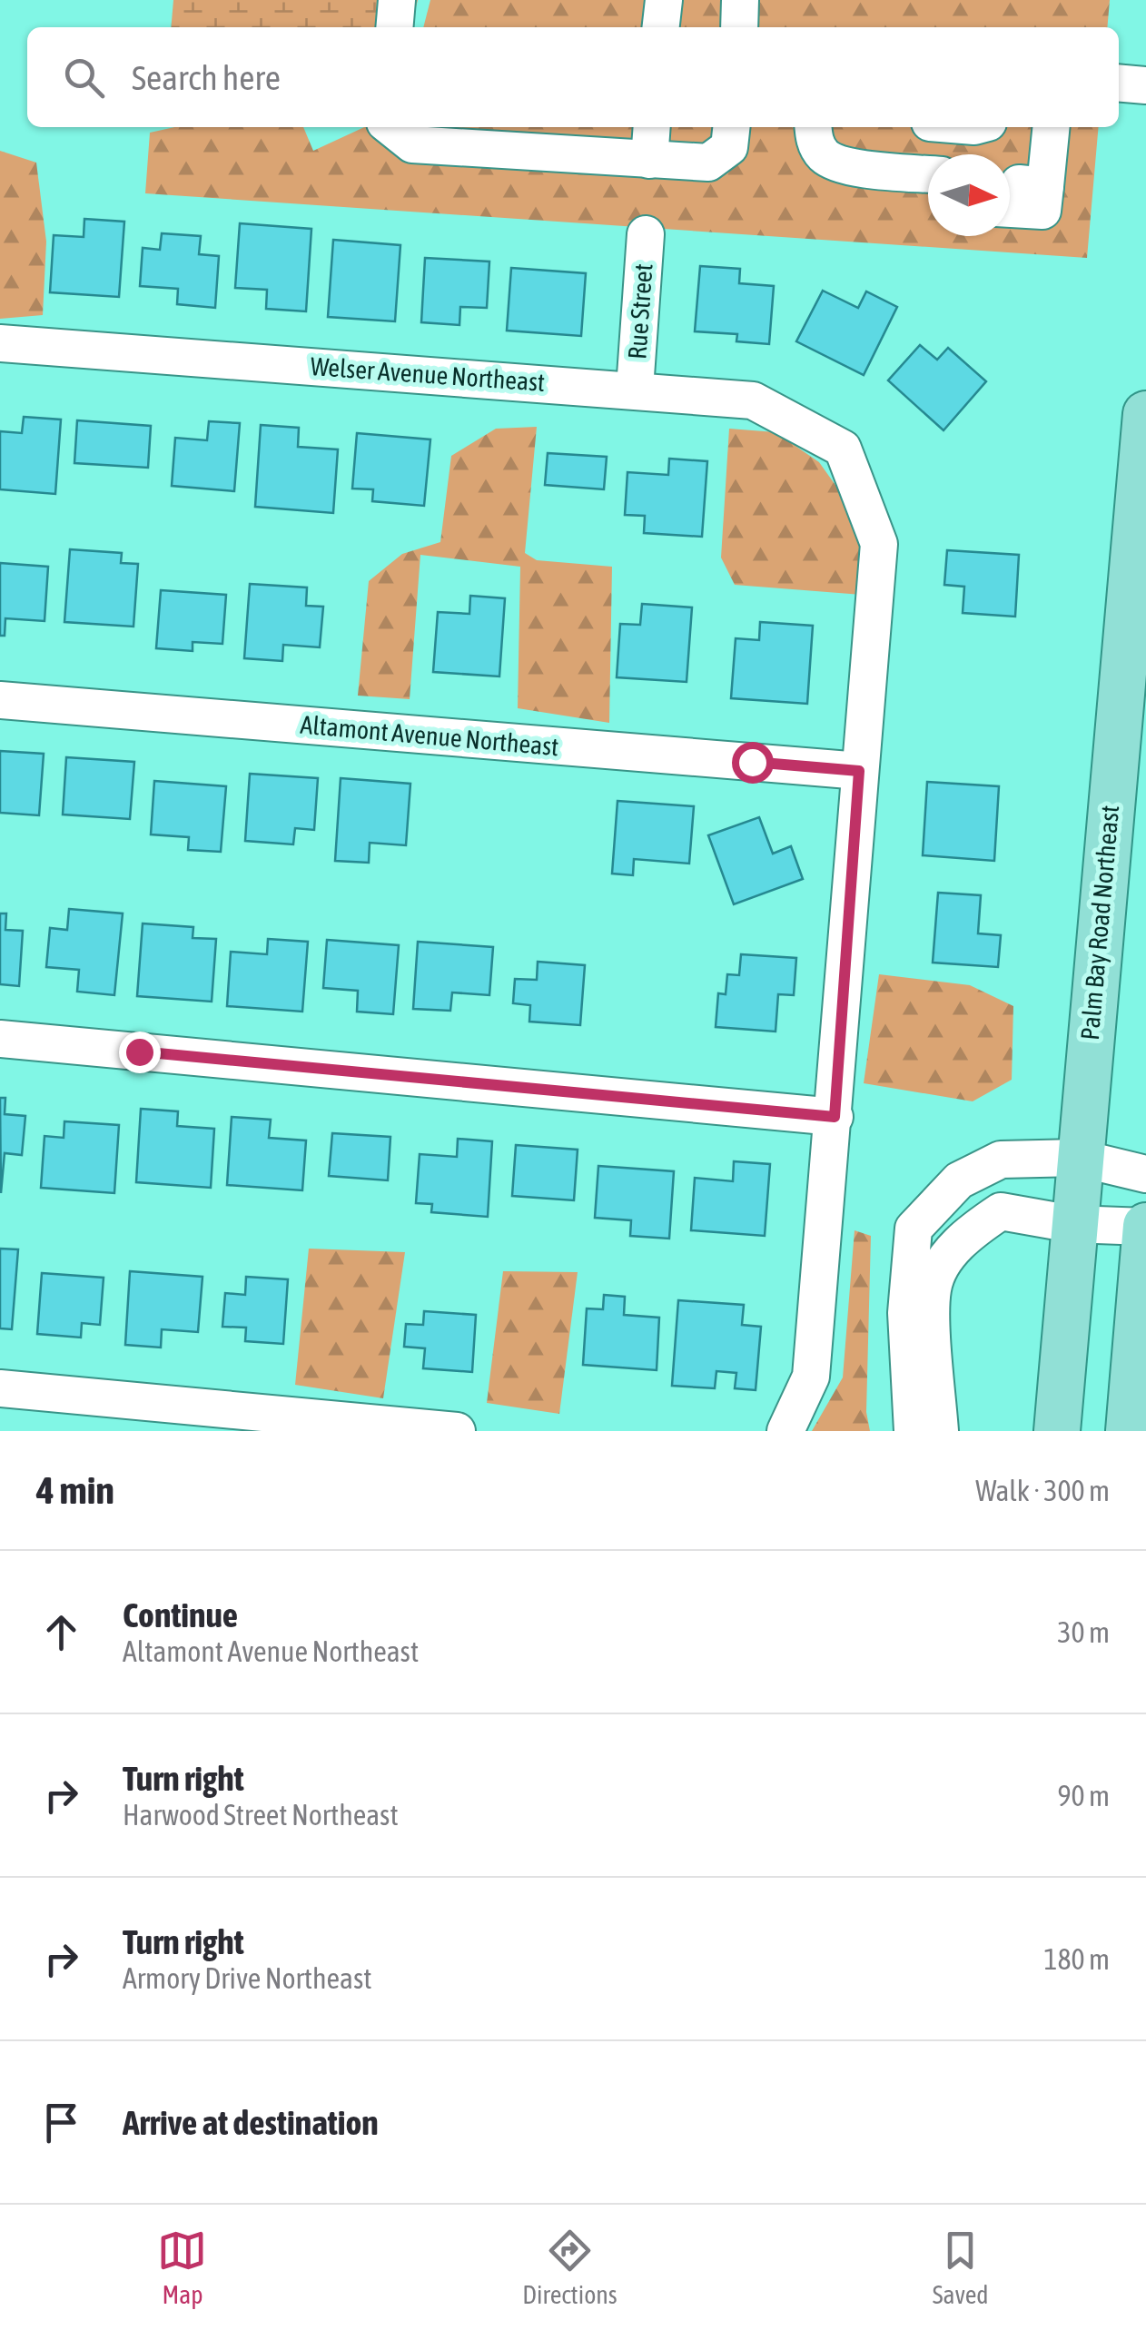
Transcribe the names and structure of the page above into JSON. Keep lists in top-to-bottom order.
{
  "streets": {
    "main road": ["Palm Bay Road Northeast"],
    "street": ["Rue Street", "Welser Avenue Northeast", "Altamont Avenue Northeast"]
  },
  "crossings": [
    ["Rue Street", "Welser Avenue Northeast"],
    ["Welser Avenue Northeast", "Altamont Avenue Northeast"]
  ],
  "north": "right",
  "page": {
    "search": "Search here",
    "heading": ["4 min", "Walk · 300 m"],
    "list": [
      ["Continue", "Altamont Avenue Northeast", "30 m"],
      ["Turn right", "Harwood Street Northeast", "90 m"],
      ["Turn right", "Armory Drive Northeast", "180 m"],
      "Arrive at destination"
    ],
    "nav": ["Map", "Directions", "Saved"]
  }
}
